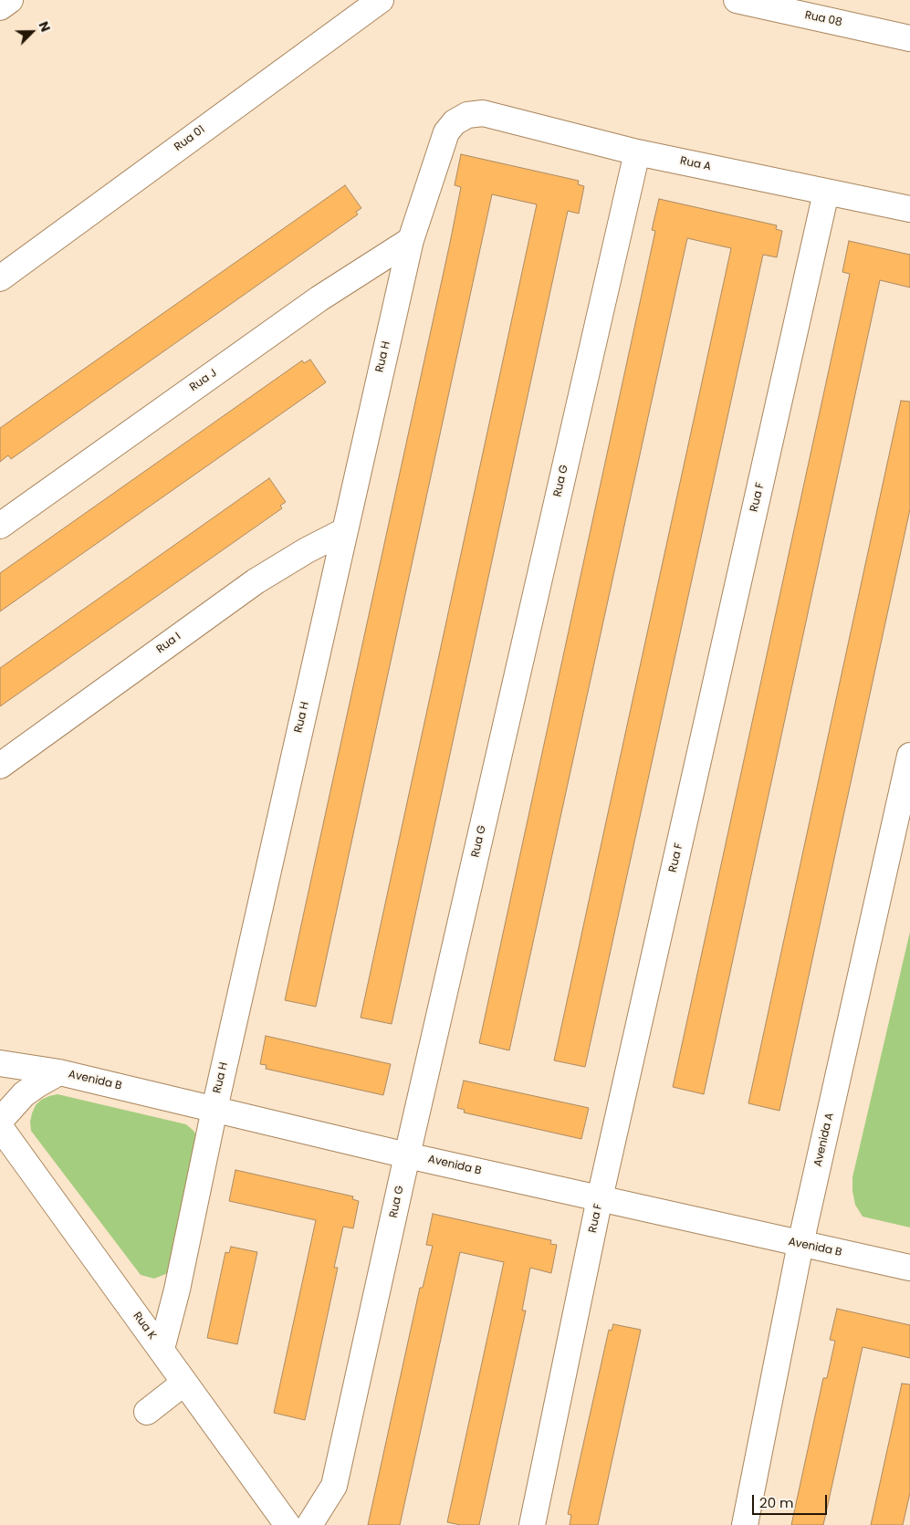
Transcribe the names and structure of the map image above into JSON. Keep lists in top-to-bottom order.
{
  "streets": {
    "street": [
      "Rua 08",
      "Rua 01",
      "Rua A",
      "Rua H",
      "Rua J",
      "Rua G",
      "Rua F",
      "Rua I",
      "Avenida B",
      "Avenida A",
      "Rua K"
    ]
  },
  "crossings": [
    ["Rua A", "Rua H"],
    ["Rua A", "Rua G"],
    ["Rua A", "Rua F"],
    ["Rua H", "Rua J"],
    ["Rua H", "Rua I"],
    ["Rua H", "Avenida B"],
    ["Rua H", "Rua K"],
    ["Rua G", "Avenida B"],
    ["Rua F", "Avenida B"],
    ["Avenida B", "Avenida A"]
  ],
  "scale_bar": "20 m",
  "north": "top right"
}
